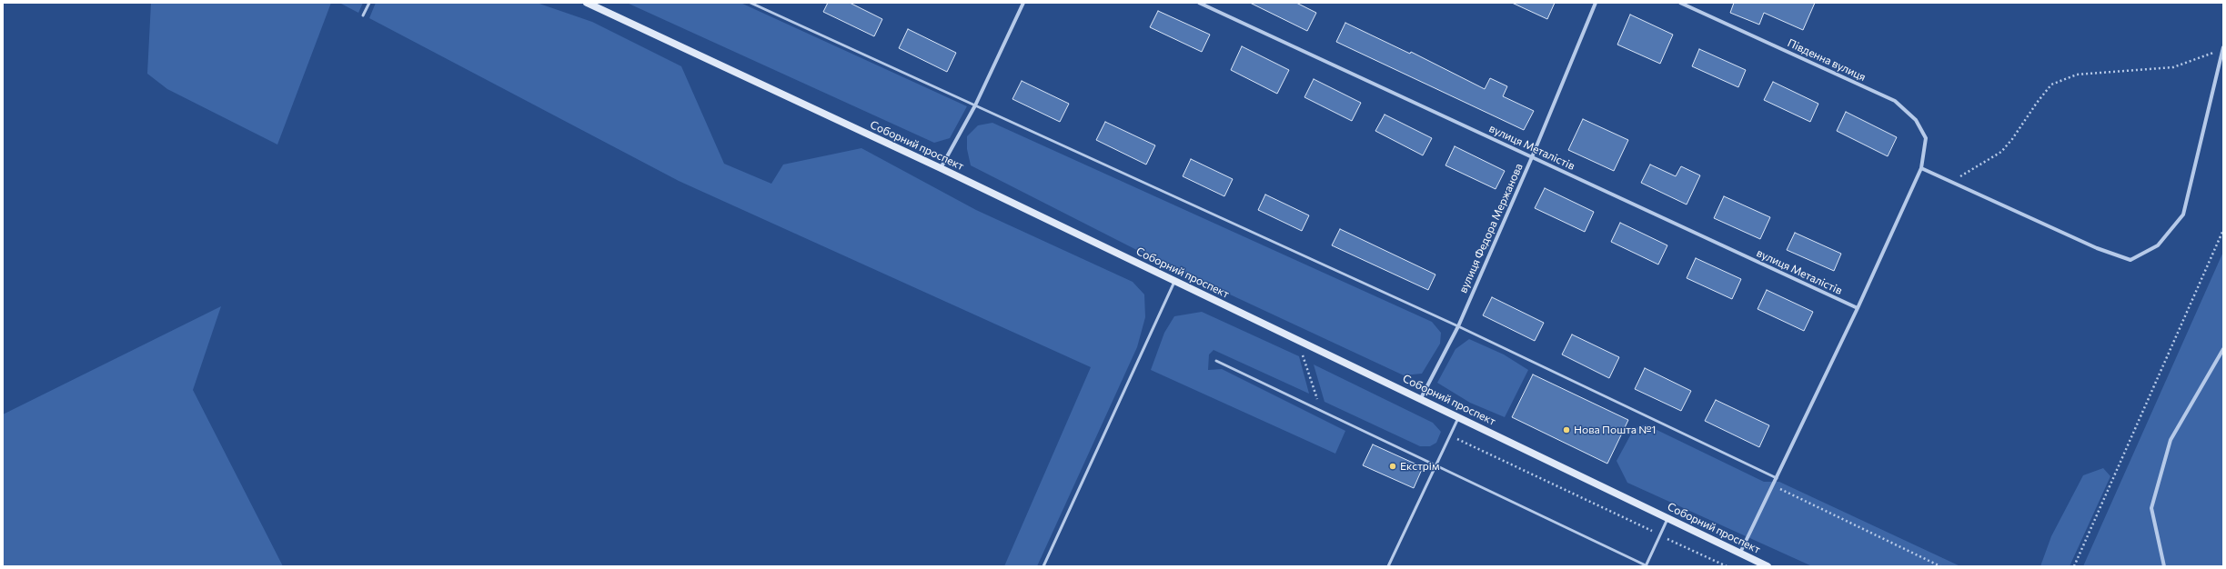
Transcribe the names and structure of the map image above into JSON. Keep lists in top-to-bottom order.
{
  "streets": {
    "main road": ["Соборний проспект"],
    "street": ["Південна вулиця", "вулиця Металістів", "вулиця Федора Мержанова"]
  },
  "crossings": [
    ["Південна вулиця", "Соборний проспект"],
    ["Південна вулиця", "вулиця Металістів"],
    ["Соборний проспект", "вулиця Федора Мержанова"],
    ["вулиця Металістів", "вулиця Федора Мержанова"]
  ],
  "places": ["Нова Пошта №1", "Екстрім"]
}
